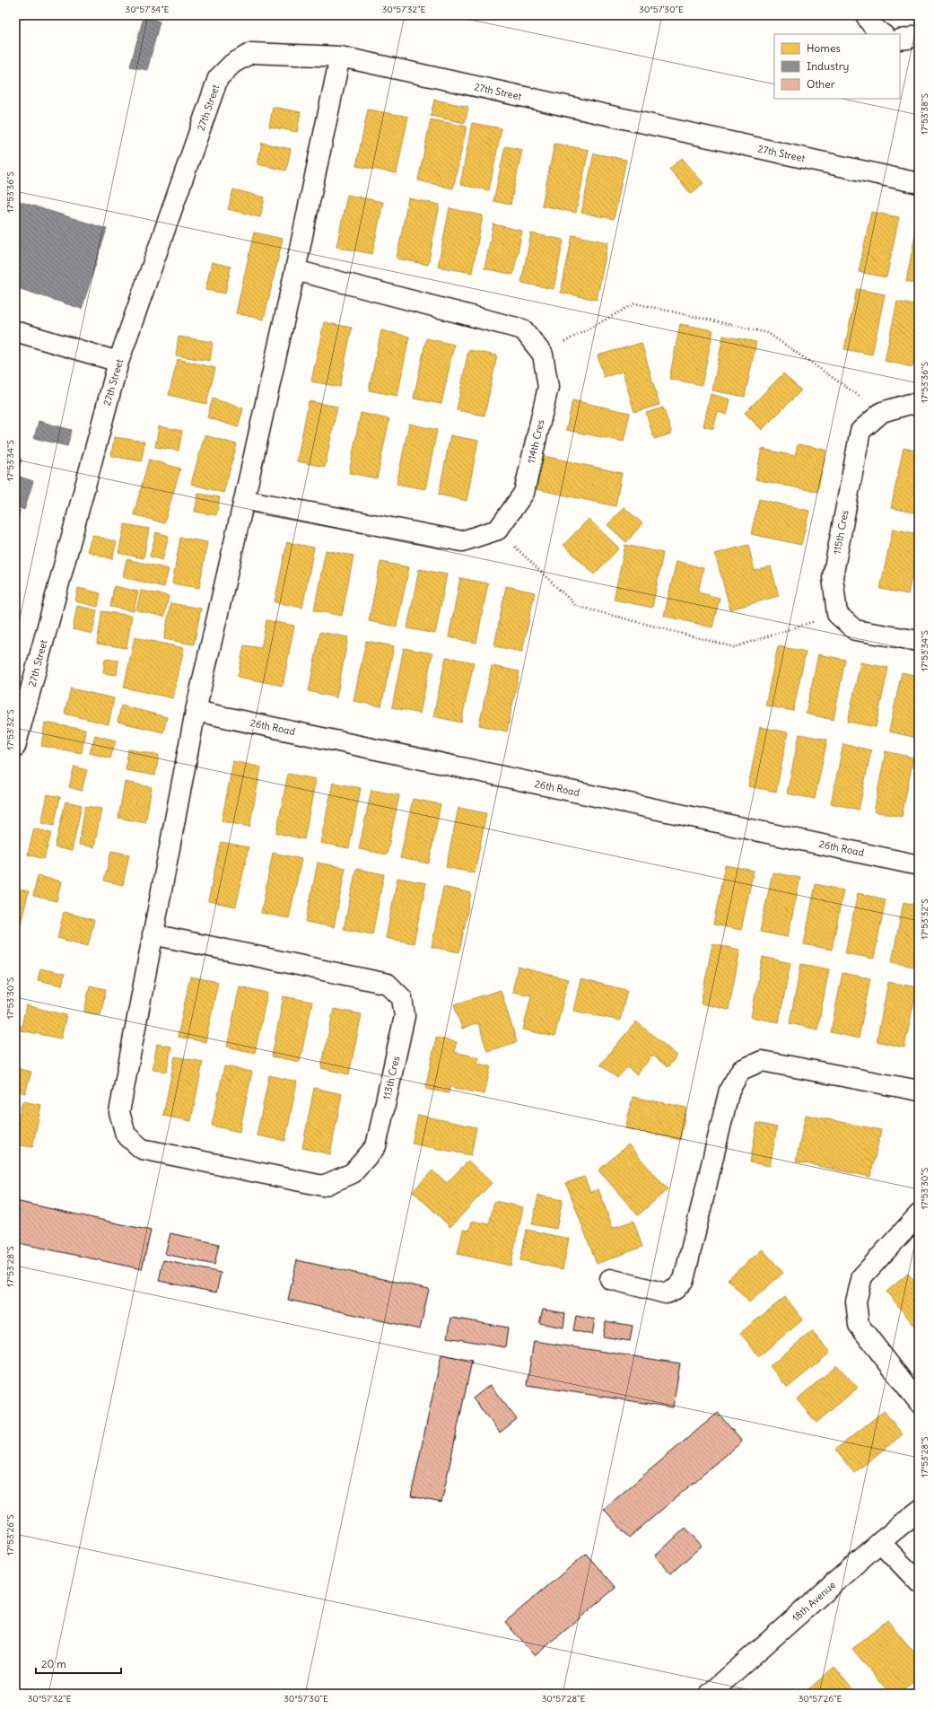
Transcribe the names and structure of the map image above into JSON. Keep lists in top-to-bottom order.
{
  "streets": {
    "street": [
      "27th Street",
      "114th Cres",
      "115th Cres",
      "26th Road",
      "113th Cres",
      "18th Avenue"
    ]
  },
  "legend": ["Homes", "Industry", "Other"],
  "scale_bar": "20 m",
  "coordinates": [
    "30°57'34\"E",
    "30°57'32\"E",
    "30°57'30\"E",
    "17°53'38\"S",
    "17°53'36\"S",
    "17°53'34\"S",
    "17°53'32\"S",
    "17°53'30\"S",
    "17°53'28\"S",
    "17°53'26\"S",
    "30°57'28\"E",
    "30°57'26\"E"
  ]
}
